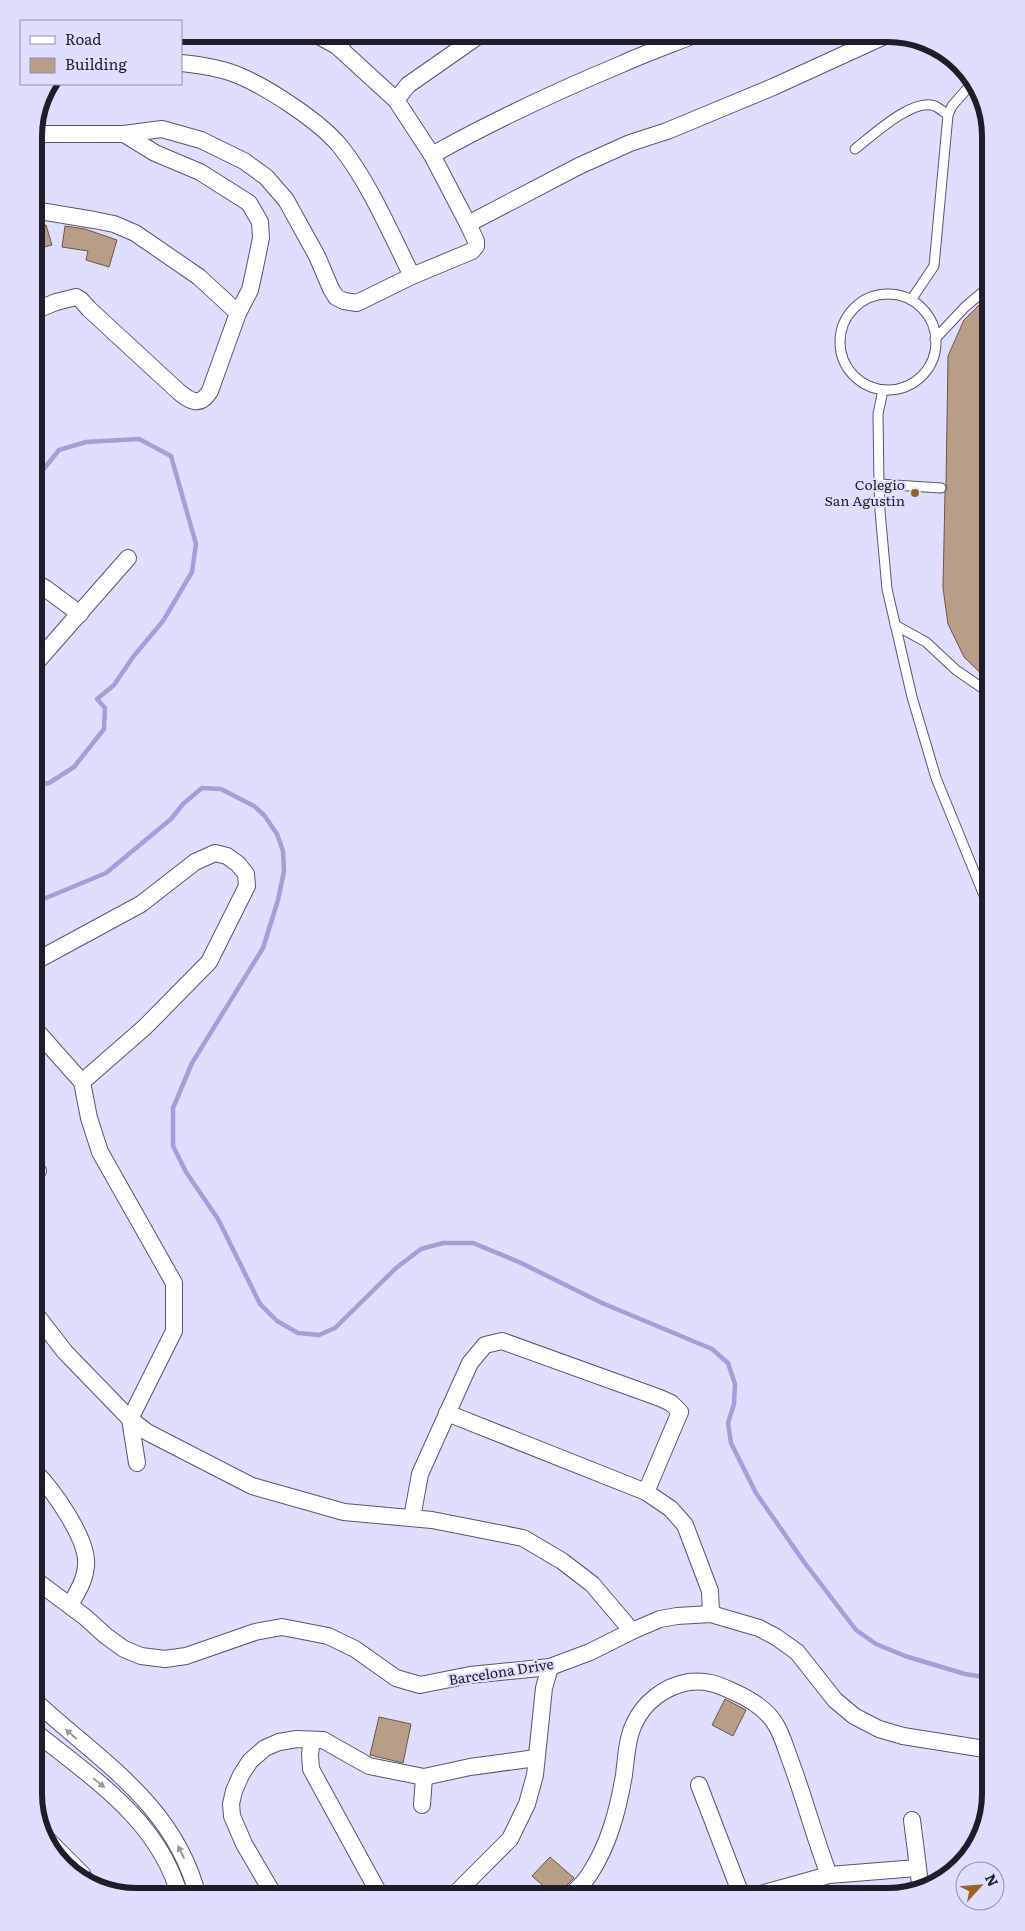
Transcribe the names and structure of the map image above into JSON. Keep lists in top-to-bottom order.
{
  "streets": {
    "street": ["Barcelona Drive"]
  },
  "places": ["Colegio San Agustin"],
  "legend": ["Road", "Building"],
  "north": "top right"
}
